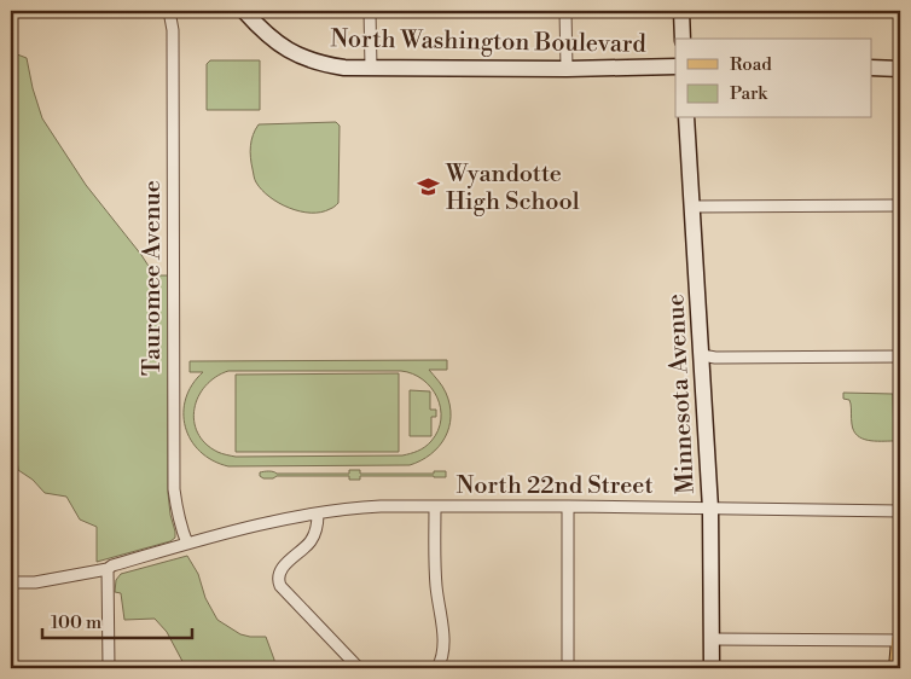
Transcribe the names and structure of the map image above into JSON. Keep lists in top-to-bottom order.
{
  "streets": {
    "main road": ["North Washington Boulevard", "Minnesota Avenue"],
    "street": ["Tauromee Avenue", "North 22nd Street"]
  },
  "crossings": [
    ["Tauromee Avenue", "North 22nd Street"],
    ["Minnesota Avenue", "North 22nd Street"]
  ],
  "places": {
    "school or university": ["Wyandotte High School"]
  },
  "legend": ["Road", "Park"],
  "scale_bar": "100 m"
}
